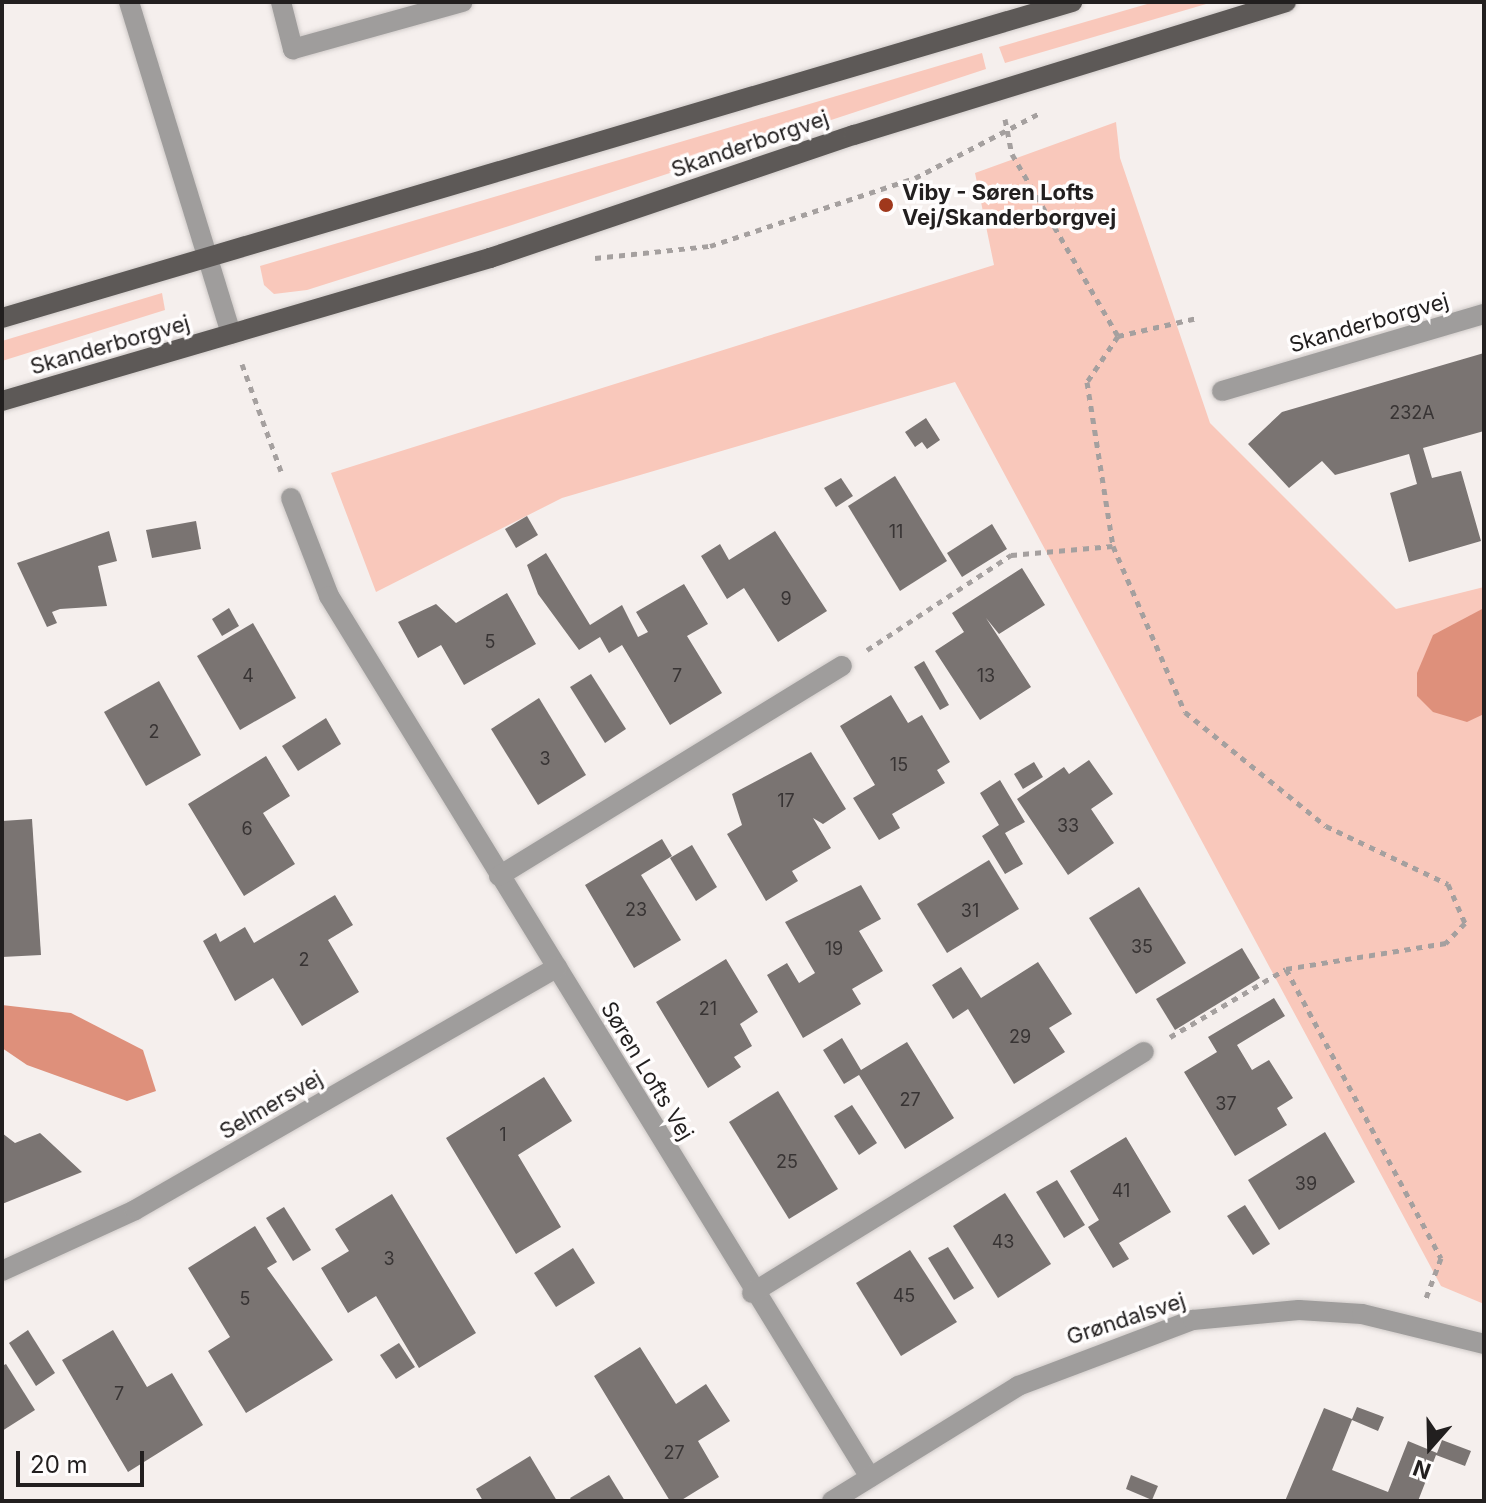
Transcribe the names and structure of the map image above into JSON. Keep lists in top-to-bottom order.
{
  "streets": {
    "main road": ["Skanderborgvej"],
    "street": ["Søren Lofts Vej", "Selmersvej", "Grøndalsvej"]
  },
  "crossings": [
    ["Søren Lofts Vej", "Selmersvej"],
    ["Søren Lofts Vej", "Grøndalsvej"]
  ],
  "places": ["Viby - Søren Lofts Vej/Skanderborgvej"],
  "house_numbers": [
    "232A",
    "11",
    "9",
    "5",
    "4",
    "7",
    "13",
    "2",
    "3",
    "15",
    "17",
    "33",
    "6",
    "23",
    "31",
    "35",
    "19",
    "2",
    "21",
    "29",
    "27",
    "37",
    "1",
    "25",
    "39",
    "41",
    "43",
    "3",
    "45",
    "5",
    "7",
    "27"
  ],
  "scale_bar": "20 m",
  "north": "bottom"
}
